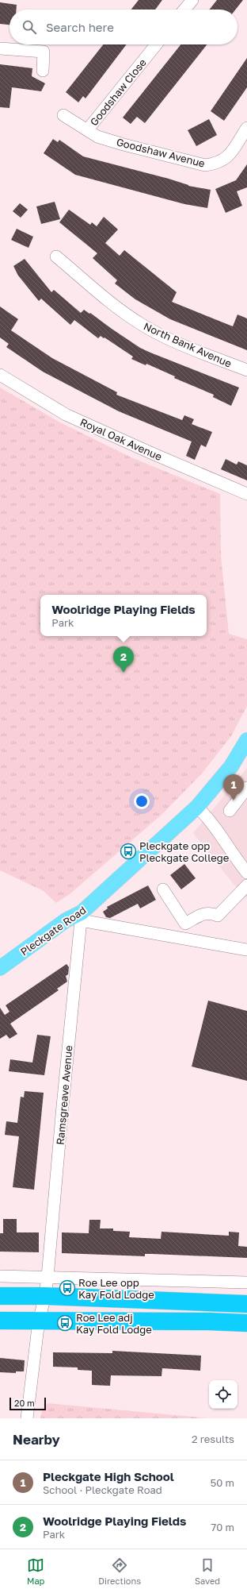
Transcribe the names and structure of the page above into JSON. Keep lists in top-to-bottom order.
{
  "streets": {
    "main road": ["Pleckgate Road"],
    "street": [
      "Goodshaw Close",
      "Goodshaw Avenue",
      "North Bank Avenue",
      "Royal Oak Avenue",
      "Ramsgreave Avenue"
    ]
  },
  "crossings": [
    ["Goodshaw Close", "Goodshaw Avenue"],
    ["Pleckgate Road", "Ramsgreave Avenue"]
  ],
  "places": {
    "bus stop": ["Pleckgate opp Pleckgate College", "Roe Lee opp Kay Fold Lodge", "Roe Lee adj Kay Fold Lodge"]
  },
  "scale_bar": "20 m",
  "page": {
    "search": "Search here",
    "popup": ["Woolridge Playing Fields", "Park"],
    "pins": ["2", "1"],
    "scale": "20 m",
    "heading": ["Nearby", "2 results"],
    "list": [
      {
        "mark": "1",
        "name": "Pleckgate High School",
        "note": "School · Pleckgate Road",
        "value": "50 m"
      },
      {
        "mark": "2",
        "name": "Woolridge Playing Fields",
        "note": "Park",
        "value": "70 m"
      }
    ],
    "nav": ["Map", "Directions", "Saved"]
  }
}
